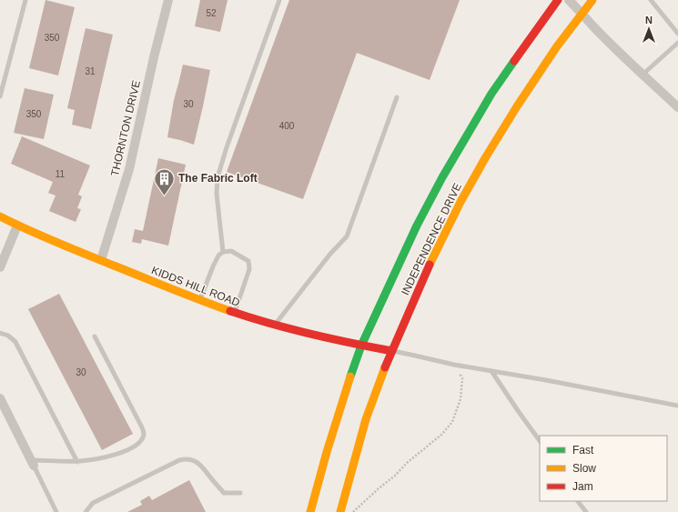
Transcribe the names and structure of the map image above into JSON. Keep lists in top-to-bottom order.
{
  "streets": {
    "street": ["THORNTON DRIVE", "INDEPENDENCE DRIVE", "KIDDS HILL ROAD"]
  },
  "crossings": [
    ["THORNTON DRIVE", "KIDDS HILL ROAD"],
    ["INDEPENDENCE DRIVE", "KIDDS HILL ROAD"]
  ],
  "places": {
    "building": ["The Fabric Loft"]
  },
  "house_numbers": [
    "52",
    "350",
    "31",
    "30",
    "350",
    "400",
    "11",
    "30"
  ],
  "legend": ["Fast", "Slow", "Jam"],
  "north": "top"
}
